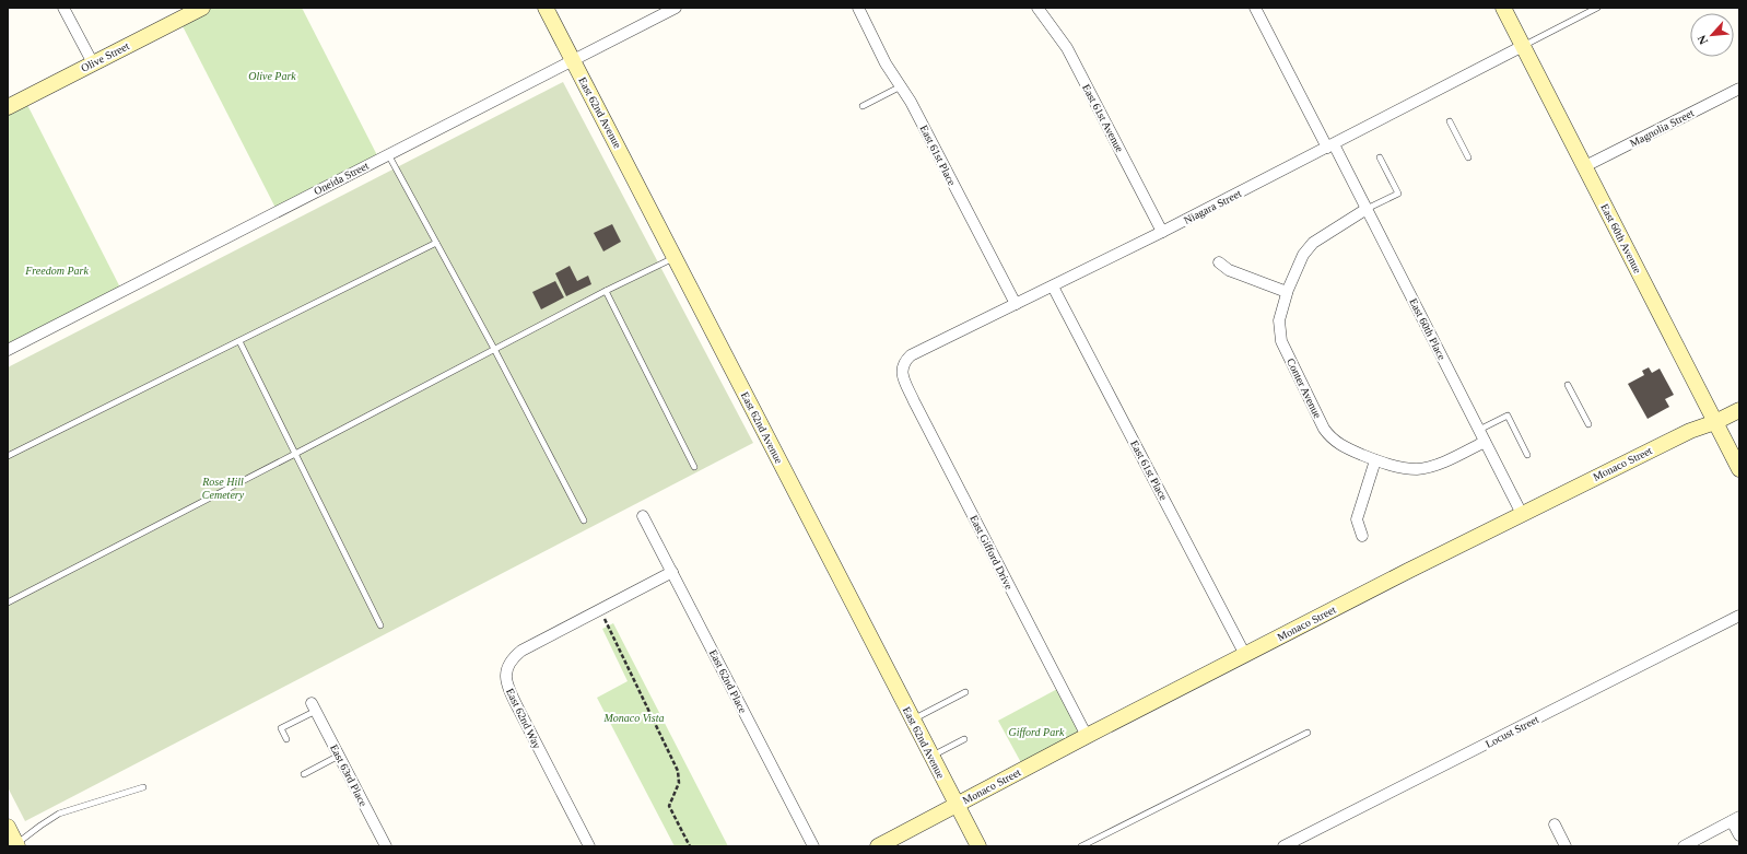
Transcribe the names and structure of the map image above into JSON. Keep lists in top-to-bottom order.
{
  "streets": {
    "street": [
      "Olive Street",
      "East 62nd Avenue",
      "East 61st Avenue",
      "Magnolia Street",
      "East 61st Place",
      "Oneida Street",
      "Niagara Street",
      "East 60th Avenue",
      "East 60th Place",
      "Conter Avenue",
      "Monaco Street",
      "East Gifford Drive",
      "East 62nd Place",
      "East 62nd Way",
      "Locust Street",
      "East 63rd Place"
    ]
  },
  "crossings": [
    ["East 62nd Avenue", "Oneida Street"],
    ["East 62nd Avenue", "Monaco Street"],
    ["East 61st Avenue", "Niagara Street"],
    ["Magnolia Street", "East 60th Avenue"],
    ["East 61st Place", "Niagara Street"],
    ["East 61st Place", "Monaco Street"],
    ["Niagara Street", "East 60th Avenue"],
    ["Niagara Street", "East 60th Place"],
    ["Niagara Street", "East Gifford Drive"],
    ["East 60th Avenue", "Monaco Street"],
    ["East 60th Place", "Conter Avenue"],
    ["East 60th Place", "Monaco Street"],
    ["Monaco Street", "East Gifford Drive"],
    ["East 62nd Place", "East 62nd Way"]
  ],
  "parks": [
    "Olive Park",
    "Freedom Park",
    "Rose Hill Cemetery",
    "Monaco Vista",
    "Gifford Park"
  ],
  "north": "bottom left"
}
